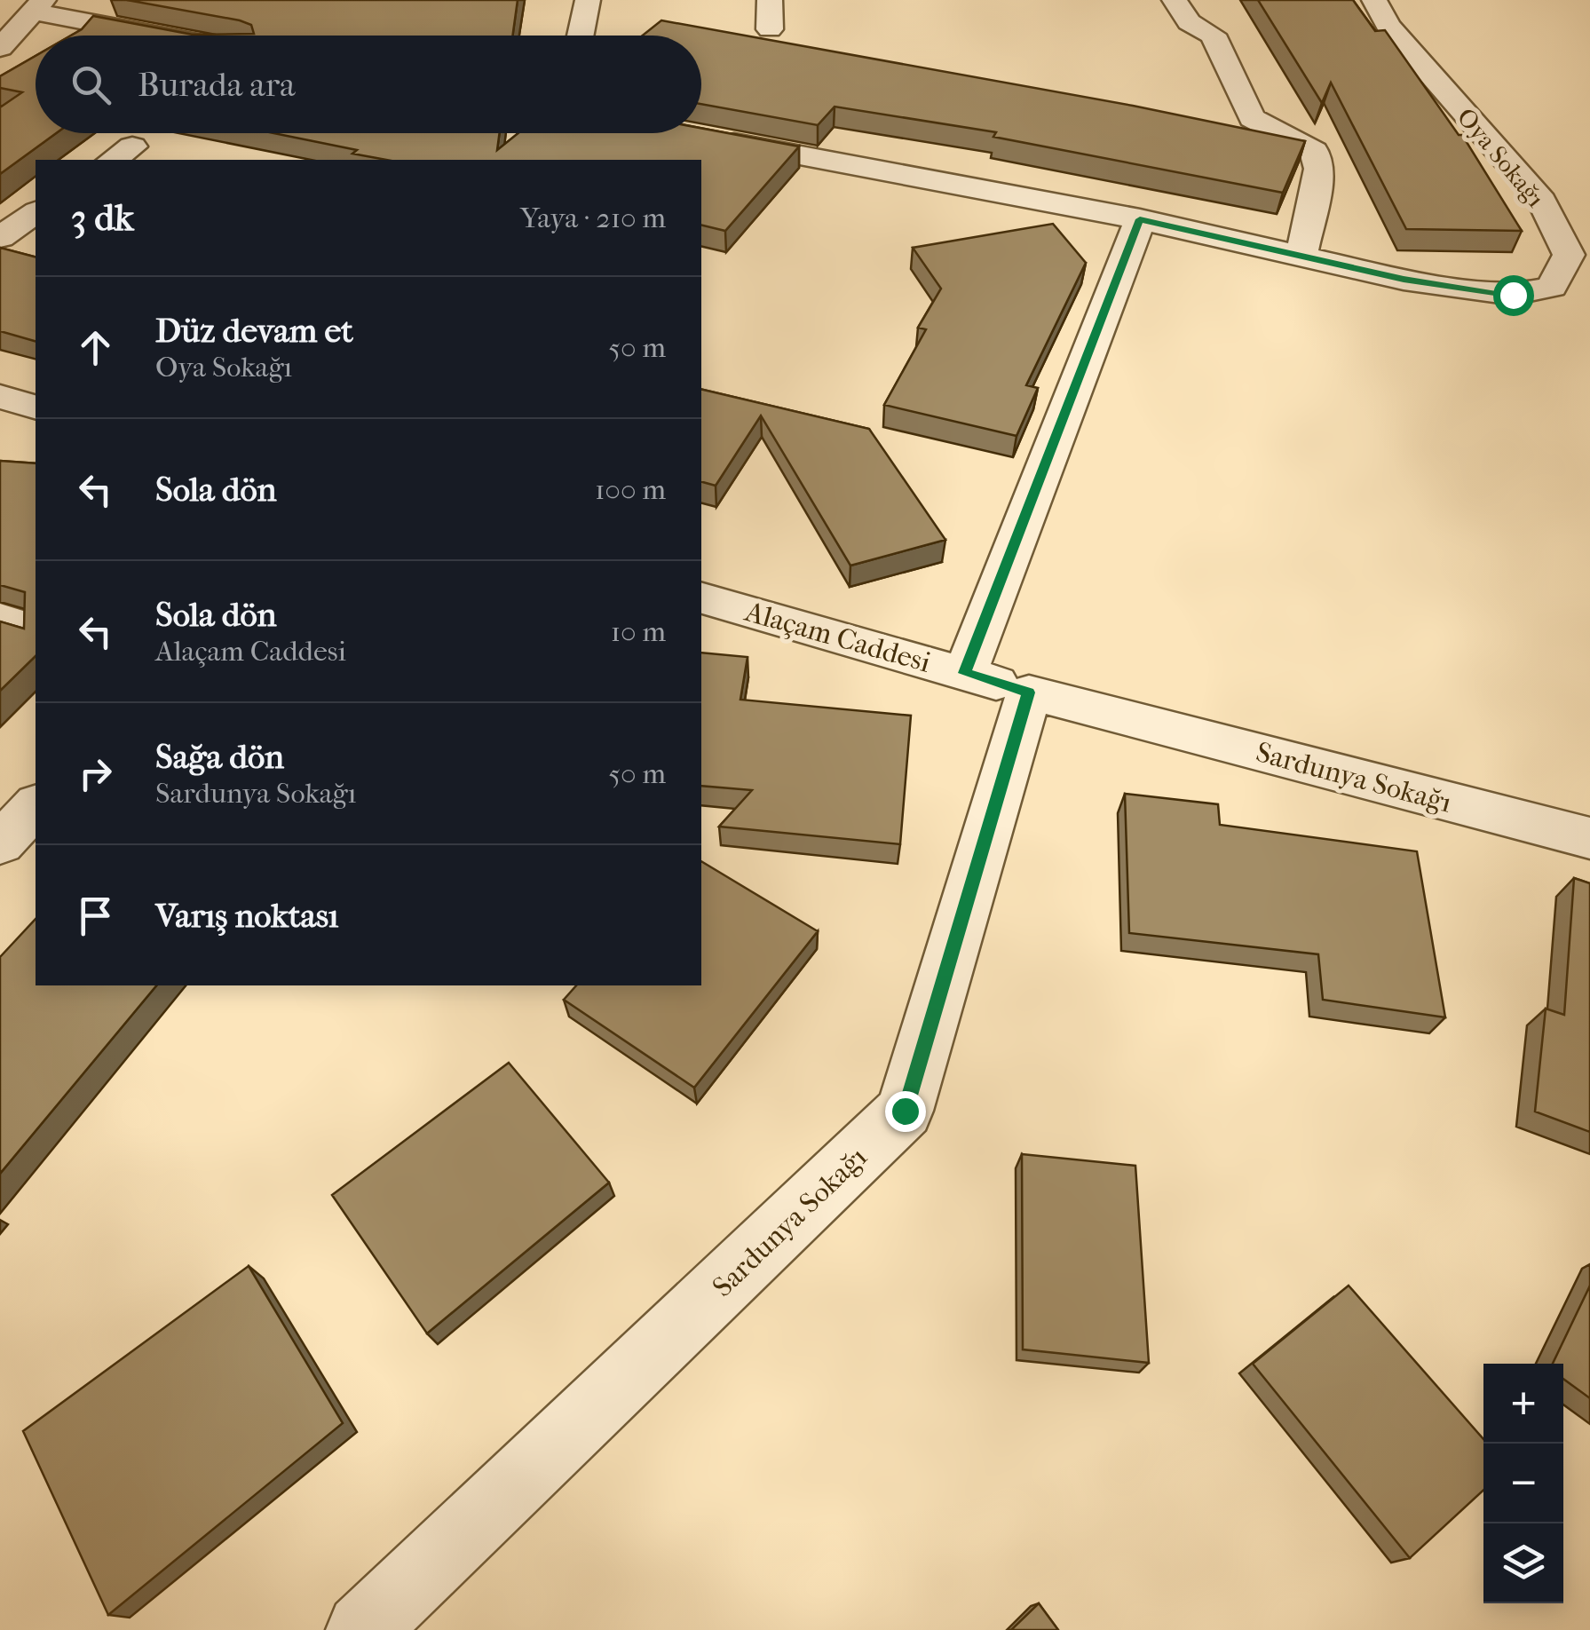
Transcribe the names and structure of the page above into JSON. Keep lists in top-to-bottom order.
{
  "streets": {
    "street": ["Oya Sokağı", "Alaçam Caddesi", "Sardunya Sokağı"]
  },
  "crossings": [
    ["Alaçam Caddesi", "Sardunya Sokağı"]
  ],
  "page": {
    "search": "Burada ara",
    "heading": ["3 dk", "Yaya · 210 m"],
    "list": [
      ["Düz devam et", "Oya Sokağı", "50 m"],
      ["Sola dön", "100 m"],
      ["Sola dön", "Alaçam Caddesi", "10 m"],
      ["Sağa dön", "Sardunya Sokağı", "50 m"],
      "Varış noktası"
    ],
    "map_buttons": ["+", "−"]
  }
}
